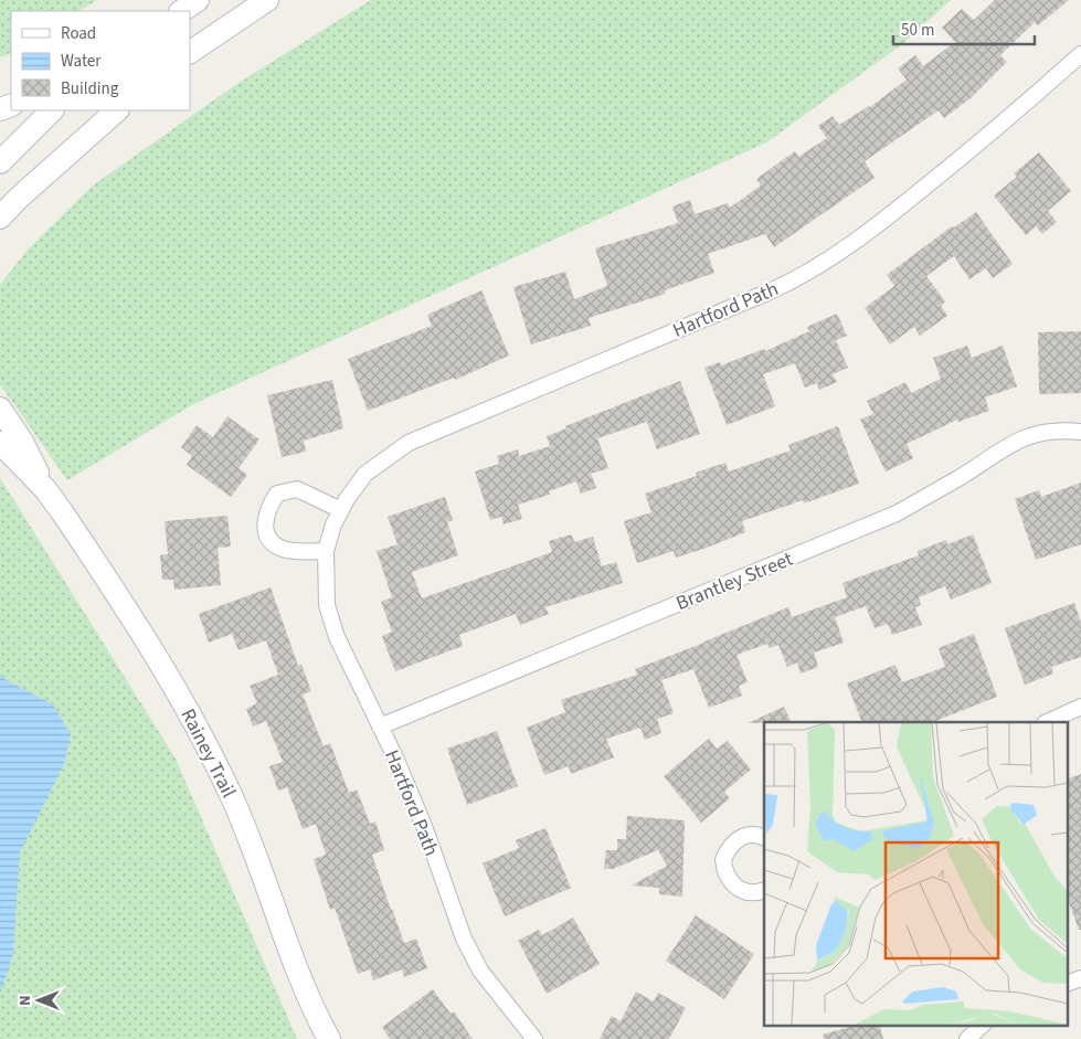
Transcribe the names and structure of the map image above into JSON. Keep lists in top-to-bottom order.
{
  "streets": {
    "street": ["Hartford Path", "Brantley Street", "Rainey Trail"]
  },
  "crossings": [
    ["Hartford Path", "Brantley Street"]
  ],
  "legend": ["Road", "Water", "Building"],
  "scale_bar": "50 m",
  "north": "left"
}
